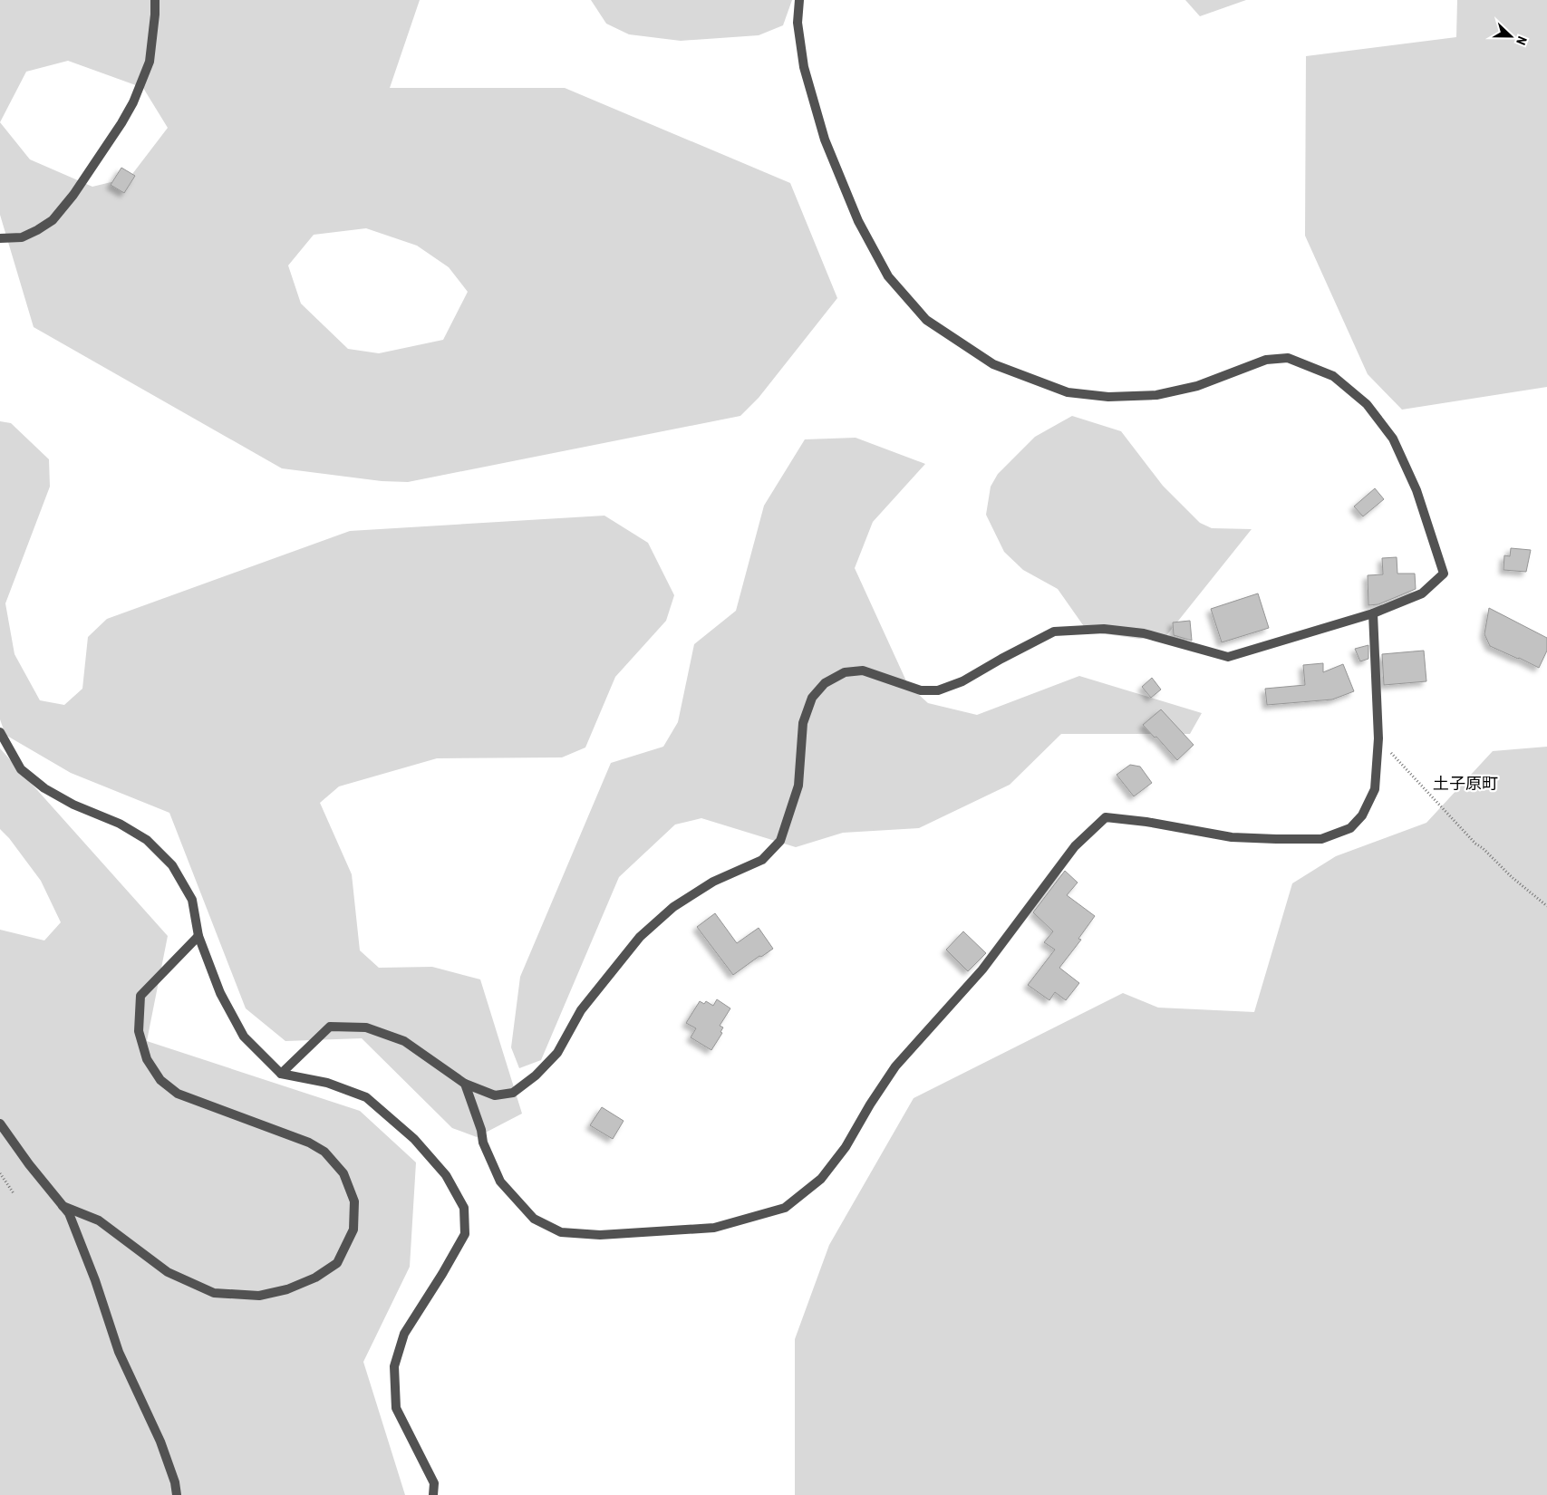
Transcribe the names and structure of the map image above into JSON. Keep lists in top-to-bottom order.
{
  "districts": ["土子原町"],
  "north": "right"
}
